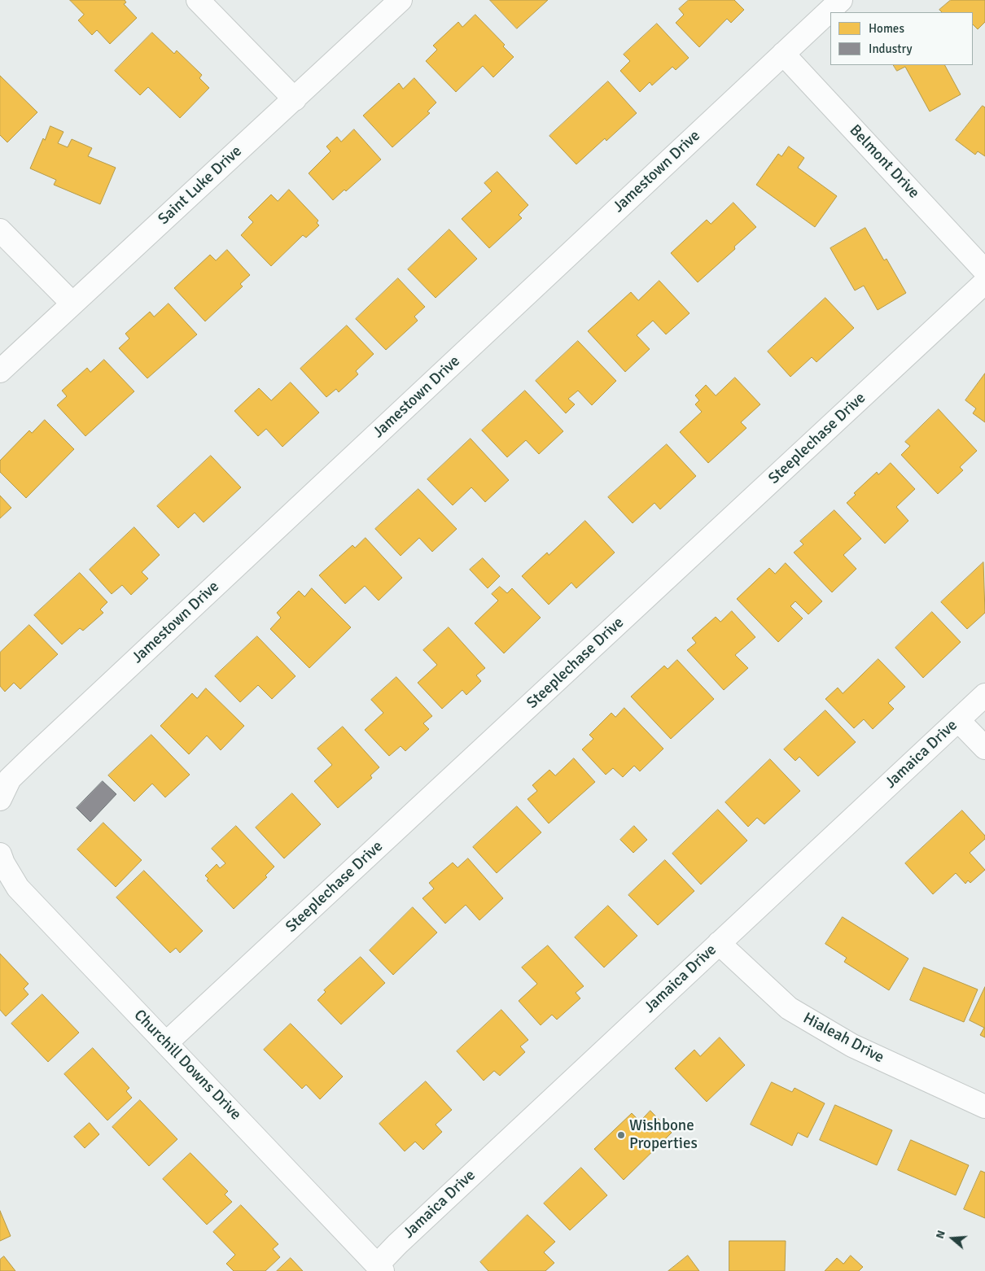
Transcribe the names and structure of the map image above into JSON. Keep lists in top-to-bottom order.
{
  "streets": {
    "street": [
      "Belmont Drive",
      "Jamestown Drive",
      "Saint Luke Drive",
      "Steeplechase Drive",
      "Jamaica Drive",
      "Hialeah Drive",
      "Churchill Downs Drive"
    ]
  },
  "crossings": [
    ["Belmont Drive", "Jamestown Drive"],
    ["Steeplechase Drive", "Churchill Downs Drive"],
    ["Jamaica Drive", "Hialeah Drive"],
    ["Jamaica Drive", "Churchill Downs Drive"]
  ],
  "places": ["Wishbone Properties"],
  "legend": ["Homes", "Industry"],
  "north": "left"
}
